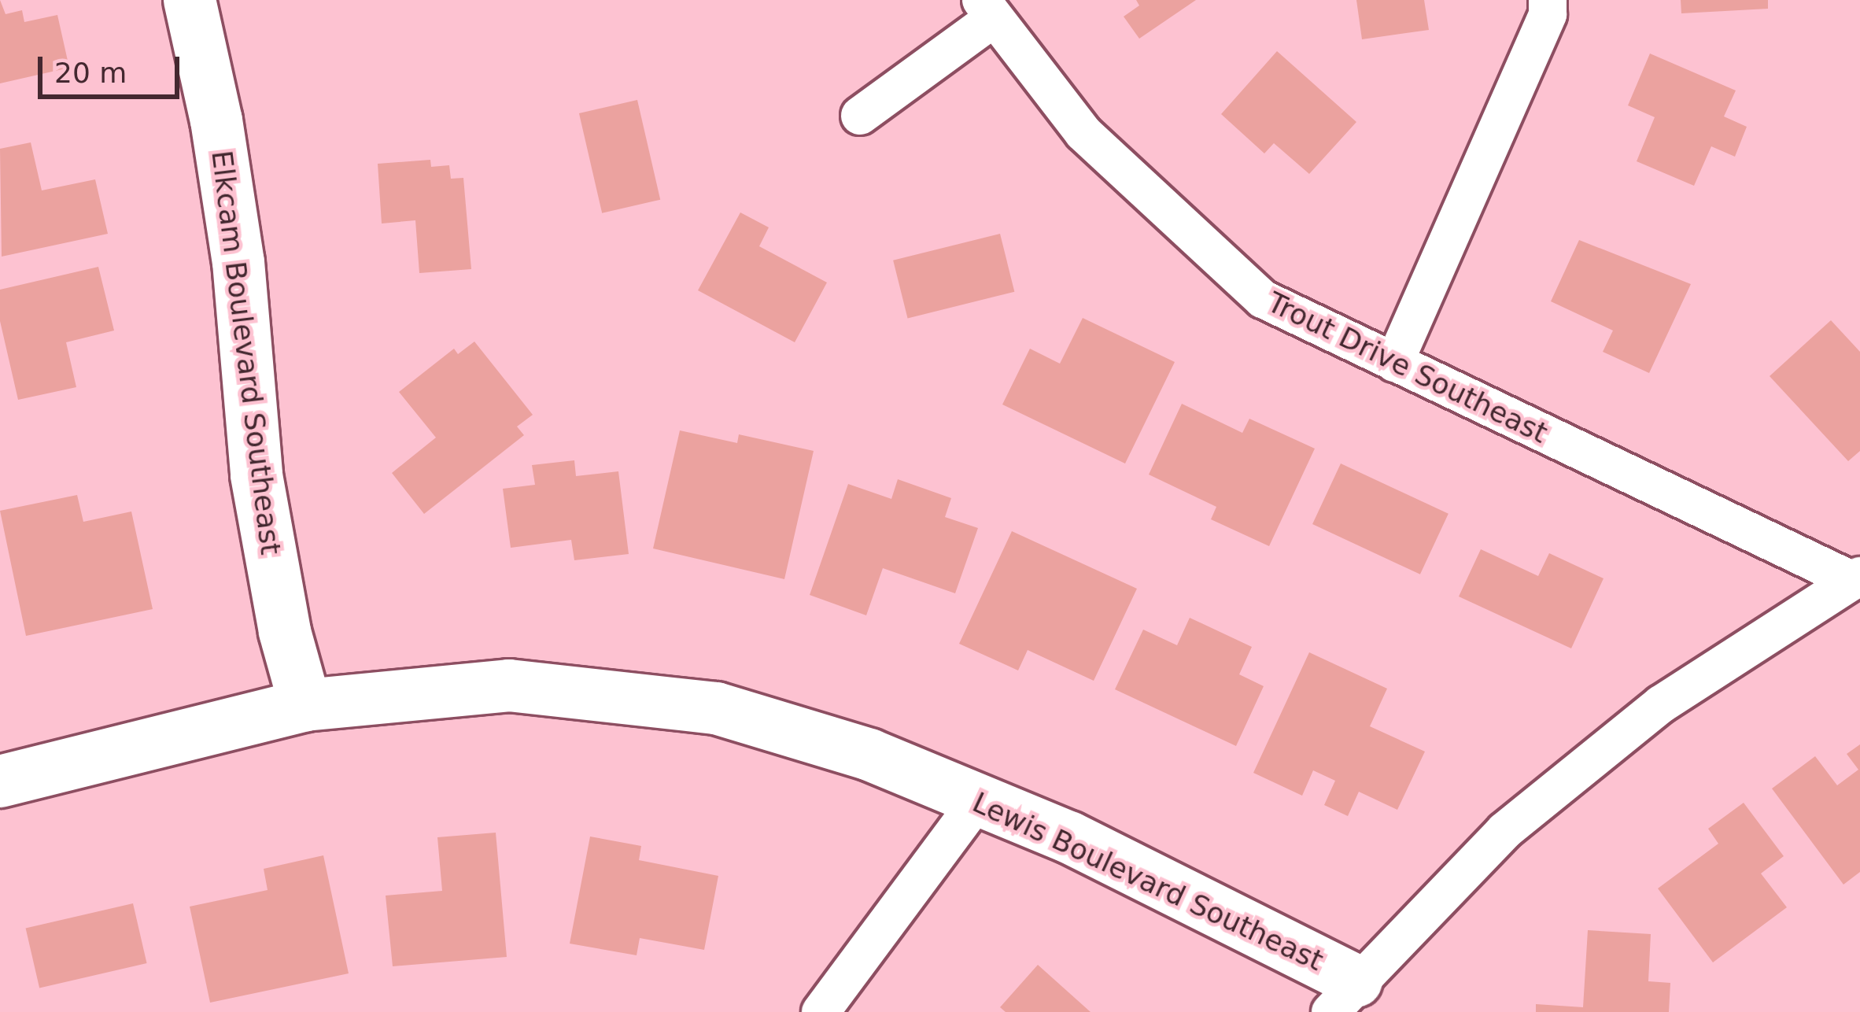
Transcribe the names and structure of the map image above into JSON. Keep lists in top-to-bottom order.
{
  "streets": {
    "street": ["Elkcam Boulevard Southeast", "Trout Drive Southeast", "Lewis Boulevard Southeast"]
  },
  "crossings": [
    ["Elkcam Boulevard Southeast", "Lewis Boulevard Southeast"]
  ],
  "scale_bar": "20 m"
}
